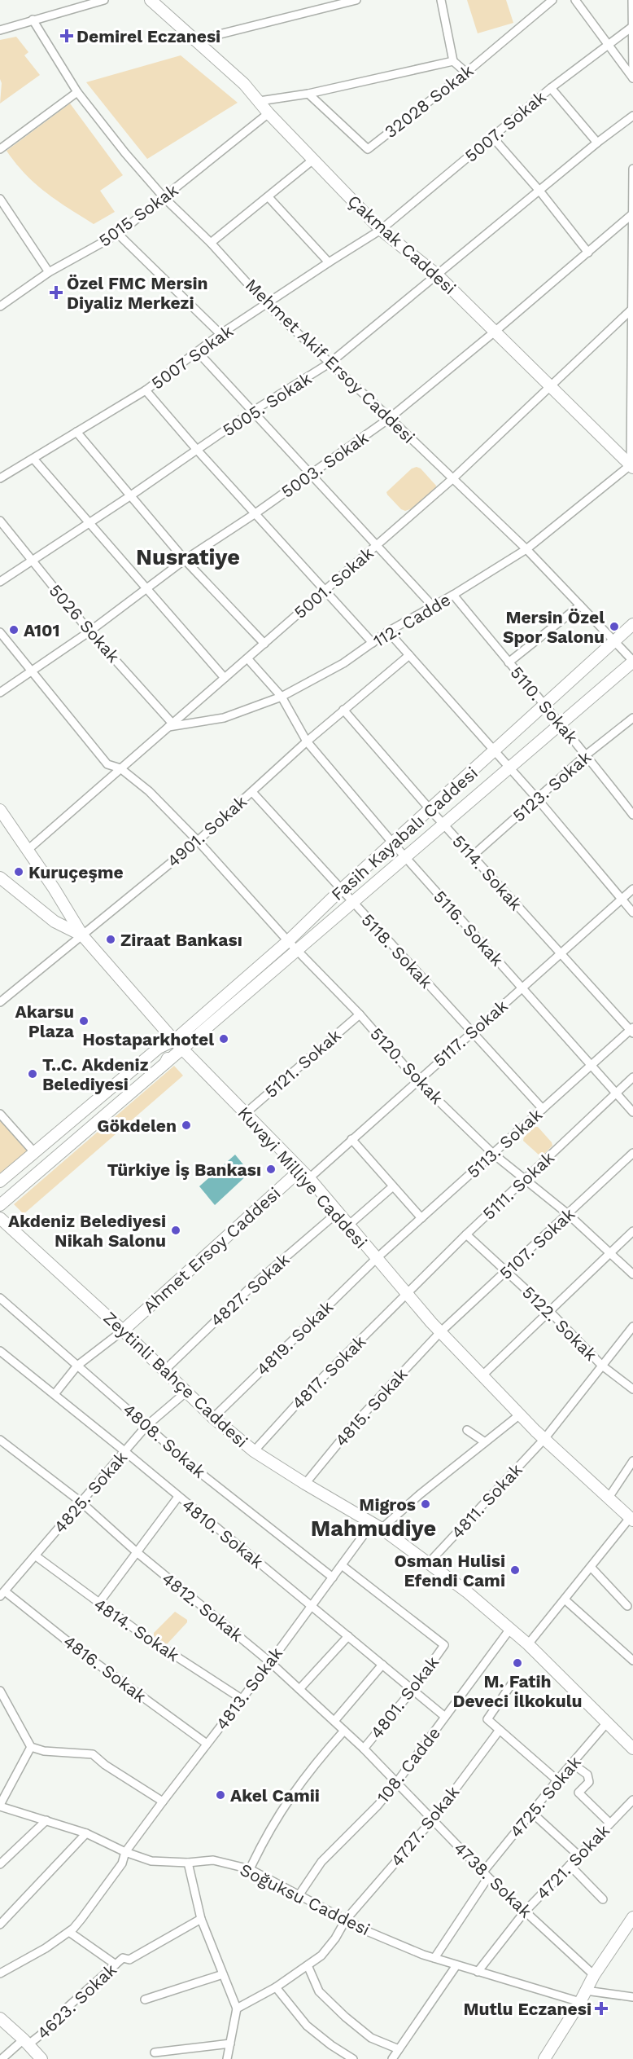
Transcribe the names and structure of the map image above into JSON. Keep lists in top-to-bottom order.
{
  "streets": {
    "street": [
      "32028 Sokak",
      "5007. Sokak",
      "5015 Sokak",
      "Çakmak Caddesi",
      "5007 Sokak",
      "Mehmet Akif Ersoy Caddesi",
      "5005. Sokak",
      "5003. Sokak",
      "5001. Sokak",
      "112. Cadde",
      "5026 Sokak",
      "5110. Sokak",
      "5123. Sokak",
      "4901. Sokak",
      "Fasih Kayabalı Caddesi",
      "5114. Sokak",
      "5116. Sokak",
      "5118. Sokak",
      "5117. Sokak",
      "5121. Sokak",
      "5120. Sokak",
      "5113. Sokak",
      "Kuvayi Milliye Caddesi",
      "5111. Sokak",
      "5107. Sokak",
      "Ahmet Ersoy Caddesi",
      "4827. Sokak",
      "5122. Sokak",
      "4819. Sokak",
      "4817. Sokak",
      "Zeytinli Bahçe Caddesi",
      "4815. Sokak",
      "4808. Sokak",
      "4825. Sokak",
      "4811. Sokak",
      "4810. Sokak",
      "4812. Sokak",
      "4814. Sokak",
      "4816. Sokak",
      "4813. Sokak",
      "4801. Sokak",
      "108. Cadde",
      "4725. Sokak",
      "4727. Sokak",
      "4721. Sokak",
      "4738. Sokak",
      "Soğuksu Caddesi",
      "4623. Sokak"
    ]
  },
  "crossings": [
    ["5007. Sokak", "Çakmak Caddesi"],
    ["5007. Sokak", "5007 Sokak"],
    ["5015 Sokak", "Çakmak Caddesi"],
    ["5015 Sokak", "Mehmet Akif Ersoy Caddesi"],
    ["Çakmak Caddesi", "5007 Sokak"],
    ["Çakmak Caddesi", "5005. Sokak"],
    ["Çakmak Caddesi", "5003. Sokak"],
    ["Çakmak Caddesi", "5001. Sokak"],
    ["Çakmak Caddesi", "112. Cadde"],
    ["5007 Sokak", "Mehmet Akif Ersoy Caddesi"],
    ["Mehmet Akif Ersoy Caddesi", "5005. Sokak"],
    ["Mehmet Akif Ersoy Caddesi", "5003. Sokak"],
    ["Mehmet Akif Ersoy Caddesi", "5001. Sokak"],
    ["Mehmet Akif Ersoy Caddesi", "112. Cadde"],
    ["Mehmet Akif Ersoy Caddesi", "Fasih Kayabalı Caddesi"],
    ["5005. Sokak", "5026 Sokak"],
    ["5003. Sokak", "5026 Sokak"],
    ["5003. Sokak", "5120. Sokak"],
    ["5001. Sokak", "112. Cadde"],
    ["5001. Sokak", "5026 Sokak"],
    ["5001. Sokak", "5116. Sokak"],
    ["5001. Sokak", "5120. Sokak"],
    ["5001. Sokak", "Kuvayi Milliye Caddesi"],
    ["112. Cadde", "5026 Sokak"],
    ["112. Cadde", "5110. Sokak"],
    ["112. Cadde", "5116. Sokak"],
    ["5110. Sokak", "5123. Sokak"],
    ["5110. Sokak", "Fasih Kayabalı Caddesi"],
    ["5123. Sokak", "5114. Sokak"],
    ["4901. Sokak", "5114. Sokak"],
    ["4901. Sokak", "5116. Sokak"],
    ["4901. Sokak", "5118. Sokak"],
    ["4901. Sokak", "5120. Sokak"],
    ["4901. Sokak", "Kuvayi Milliye Caddesi"],
    ["Fasih Kayabalı Caddesi", "5114. Sokak"],
    ["Fasih Kayabalı Caddesi", "5116. Sokak"],
    ["Fasih Kayabalı Caddesi", "5118. Sokak"],
    ["Fasih Kayabalı Caddesi", "5120. Sokak"],
    ["Fasih Kayabalı Caddesi", "Kuvayi Milliye Caddesi"],
    ["5114. Sokak", "5117. Sokak"],
    ["5114. Sokak", "5113. Sokak"],
    ["5116. Sokak", "5117. Sokak"],
    ["5116. Sokak", "5113. Sokak"],
    ["5116. Sokak", "5111. Sokak"],
    ["5118. Sokak", "5117. Sokak"],
    ["5118. Sokak", "5113. Sokak"],
    ["5117. Sokak", "5120. Sokak"],
    ["5117. Sokak", "Kuvayi Milliye Caddesi"],
    ["5121. Sokak", "5120. Sokak"],
    ["5121. Sokak", "Kuvayi Milliye Caddesi"],
    ["5120. Sokak", "5113. Sokak"],
    ["5120. Sokak", "5111. Sokak"],
    ["5120. Sokak", "5107. Sokak"],
    ["5113. Sokak", "Kuvayi Milliye Caddesi"],
    ["5113. Sokak", "4819. Sokak"],
    ["Kuvayi Milliye Caddesi", "5111. Sokak"],
    ["Kuvayi Milliye Caddesi", "5107. Sokak"],
    ["Kuvayi Milliye Caddesi", "Ahmet Ersoy Caddesi"],
    ["Kuvayi Milliye Caddesi", "4827. Sokak"],
    ["Kuvayi Milliye Caddesi", "4819. Sokak"],
    ["Kuvayi Milliye Caddesi", "4817. Sokak"],
    ["Kuvayi Milliye Caddesi", "4815. Sokak"],
    ["Kuvayi Milliye Caddesi", "4811. Sokak"],
    ["Kuvayi Milliye Caddesi", "4813. Sokak"],
    ["5111. Sokak", "5122. Sokak"],
    ["5111. Sokak", "4817. Sokak"],
    ["5107. Sokak", "5122. Sokak"],
    ["5107. Sokak", "4815. Sokak"],
    ["Ahmet Ersoy Caddesi", "Zeytinli Bahçe Caddesi"],
    ["4827. Sokak", "Zeytinli Bahçe Caddesi"],
    ["5122. Sokak", "4811. Sokak"],
    ["4819. Sokak", "Zeytinli Bahçe Caddesi"],
    ["4817. Sokak", "Zeytinli Bahçe Caddesi"],
    ["Zeytinli Bahçe Caddesi", "4815. Sokak"],
    ["Zeytinli Bahçe Caddesi", "4825. Sokak"],
    ["Zeytinli Bahçe Caddesi", "4811. Sokak"],
    ["Zeytinli Bahçe Caddesi", "4813. Sokak"],
    ["Zeytinli Bahçe Caddesi", "108. Cadde"],
    ["Zeytinli Bahçe Caddesi", "4725. Sokak"],
    ["4808. Sokak", "4825. Sokak"],
    ["4808. Sokak", "4813. Sokak"],
    ["4825. Sokak", "4810. Sokak"],
    ["4825. Sokak", "4812. Sokak"],
    ["4825. Sokak", "4814. Sokak"],
    ["4825. Sokak", "4816. Sokak"],
    ["4810. Sokak", "4813. Sokak"],
    ["4810. Sokak", "4801. Sokak"],
    ["4810. Sokak", "108. Cadde"],
    ["4812. Sokak", "4813. Sokak"],
    ["4812. Sokak", "4801. Sokak"],
    ["4812. Sokak", "108. Cadde"],
    ["4812. Sokak", "4738. Sokak"],
    ["4814. Sokak", "4813. Sokak"],
    ["4816. Sokak", "4813. Sokak"],
    ["4813. Sokak", "4801. Sokak"],
    ["4813. Sokak", "Soğuksu Caddesi"],
    ["108. Cadde", "4738. Sokak"],
    ["108. Cadde", "Soğuksu Caddesi"],
    ["4725. Sokak", "4738. Sokak"],
    ["4725. Sokak", "Soğuksu Caddesi"],
    ["4727. Sokak", "4738. Sokak"],
    ["4727. Sokak", "Soğuksu Caddesi"],
    ["4721. Sokak", "4738. Sokak"],
    ["4721. Sokak", "Soğuksu Caddesi"]
  ],
  "districts": ["Nusratiye", "Mahmudiye"],
  "places": {
    "health": ["Demirel Eczanesi", "Özel FMC Mersin Diyaliz Merkezi", "Mutlu Eczanesi"],
    "other": [
      "Mersin Özel Spor Salonu",
      "A101",
      "Kuruçeşme",
      "Ziraat Bankası",
      "Akarsu Plaza",
      "Hostaparkhotel",
      "T..C. Akdeniz Belediyesi",
      "Gökdelen",
      "Türkiye İş Bankası",
      "Akdeniz Belediyesi Nikah Salonu",
      "Migros",
      "Osman Hulisi Efendi Cami",
      "M. Fatih Deveci İlkokulu",
      "Akel Camii"
    ]
  }
}
